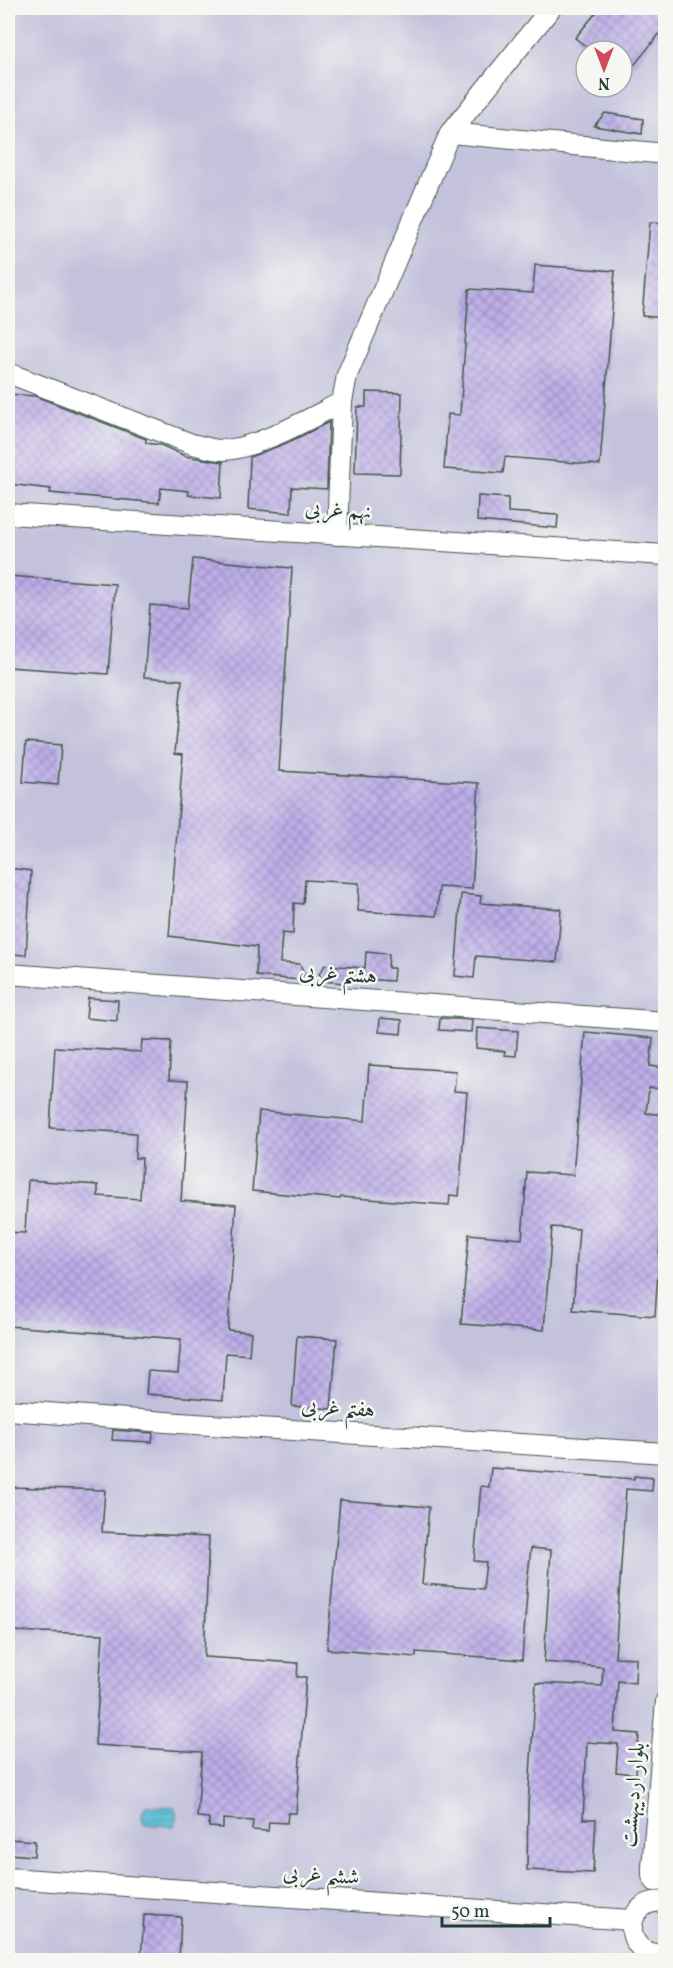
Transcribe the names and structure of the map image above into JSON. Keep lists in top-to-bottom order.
{
  "streets": {
    "street": [
      "نهم غربی",
      "هشتم غربی",
      "هفتم غربی",
      "بلوار اردیبهشت",
      "ششم غربی"
    ]
  },
  "crossings": [
    ["بلوار اردیبهشت", "ششم غربی"]
  ],
  "scale_bar": "50 m",
  "north": "bottom"
}
